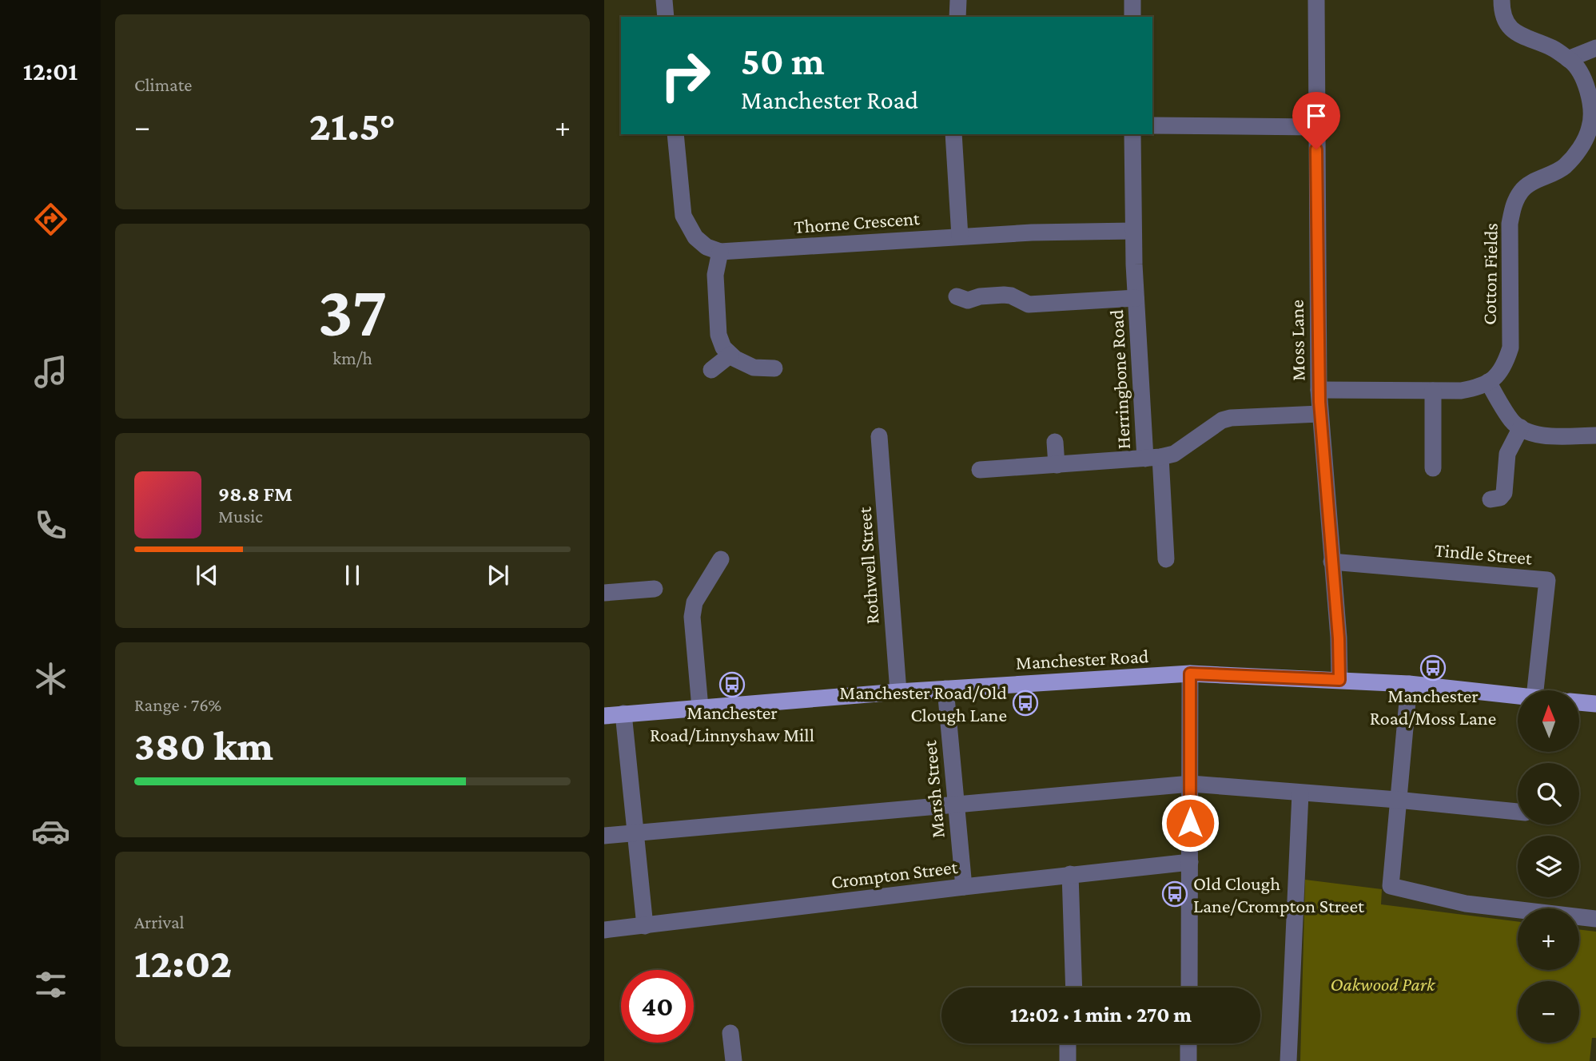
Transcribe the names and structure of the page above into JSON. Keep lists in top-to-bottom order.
{
  "streets": {
    "main road": ["Manchester Road"],
    "street": [
      "Thorne Crescent",
      "Cotton Fields",
      "Moss Lane",
      "Herringbone Road",
      "Tindle Street",
      "Rothwell Street",
      "Marsh Street",
      "Crompton Street"
    ]
  },
  "crossings": [
    ["Thorne Crescent", "Herringbone Road"],
    ["Moss Lane", "Tindle Street"],
    ["Moss Lane", "Manchester Road"],
    ["Rothwell Street", "Manchester Road"],
    ["Manchester Road", "Marsh Street"],
    ["Marsh Street", "Crompton Street"]
  ],
  "parks": ["Oakwood Park"],
  "places": {
    "bus stop": [
      "Manchester Road/Moss Lane",
      "Manchester Road/Linnyshaw Mill",
      "Manchester Road/Old Clough Lane",
      "Old Clough Lane/Crompton Street"
    ]
  },
  "north": "top",
  "page": {
    "tabs": "12:01",
    "tile": [
      "Climate",
      ["37", "km/h"],
      ["Range · 76%", "380 km"],
      ["Arrival", "12:02"]
    ],
    "turn": ["50 m", "Manchester Road"],
    "heat": ["−", "21.5°", "+"],
    "song": ["98.8 FM", "Music"],
    "map_buttons": ["+", "−"],
    "limit": "40",
    "trip": "12:02 · 1 min · 270 m"
  }
}
